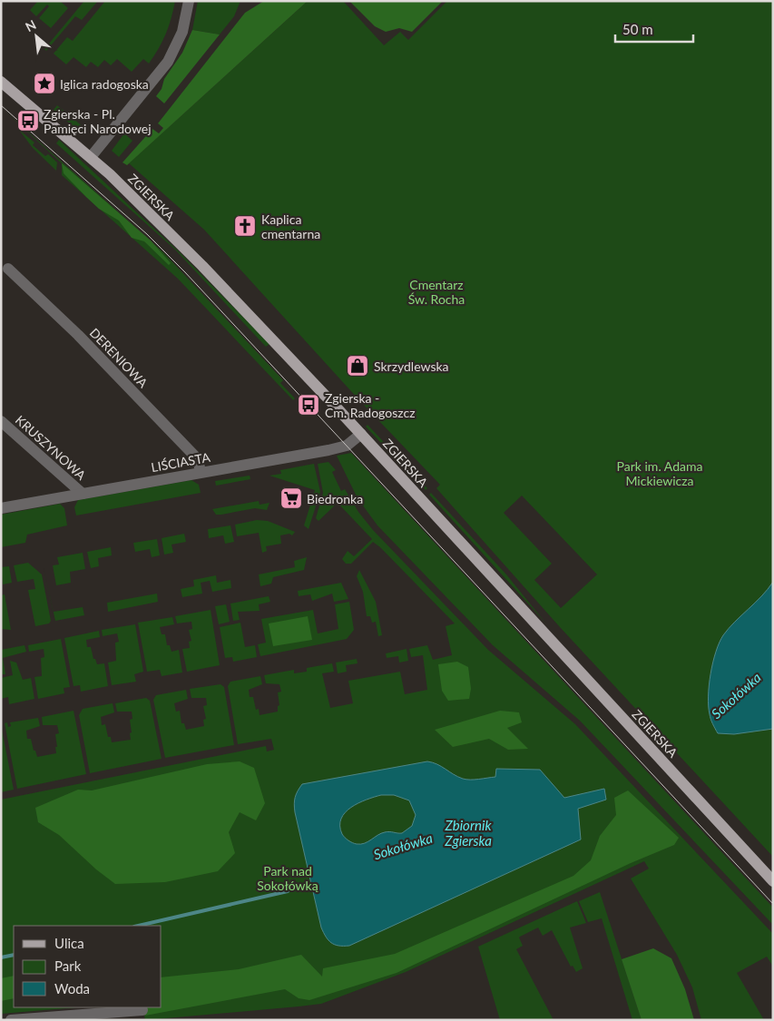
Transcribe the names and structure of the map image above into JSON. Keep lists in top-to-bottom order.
{
  "streets": {
    "main road": ["ZGIERSKA"],
    "street": ["DERENIOWA", "KRUSZYNOWA", "LIŚCIASTA"]
  },
  "crossings": [
    ["ZGIERSKA", "LIŚCIASTA"],
    ["DERENIOWA", "LIŚCIASTA"],
    ["KRUSZYNOWA", "LIŚCIASTA"]
  ],
  "water": ["Sokołówka", "Zbiornik Zgierska"],
  "parks": ["Cmentarz Św. Rocha", "Park im. Adama Mickiewicza", "Park nad Sokołówką"],
  "places": {
    "place": ["Iglica radogoska"],
    "bus stop": ["Zgierska - Pl. Pamięci Narodowej", "Zgierska - Cm. Radogoszcz"],
    "church": ["Kaplica cmentarna"],
    "shop": ["Skrzydlewska"],
    "supermarket": ["Biedronka"]
  },
  "legend": ["Ulica", "Park", "Woda"],
  "scale_bar": "50 m",
  "north": "top left"
}
